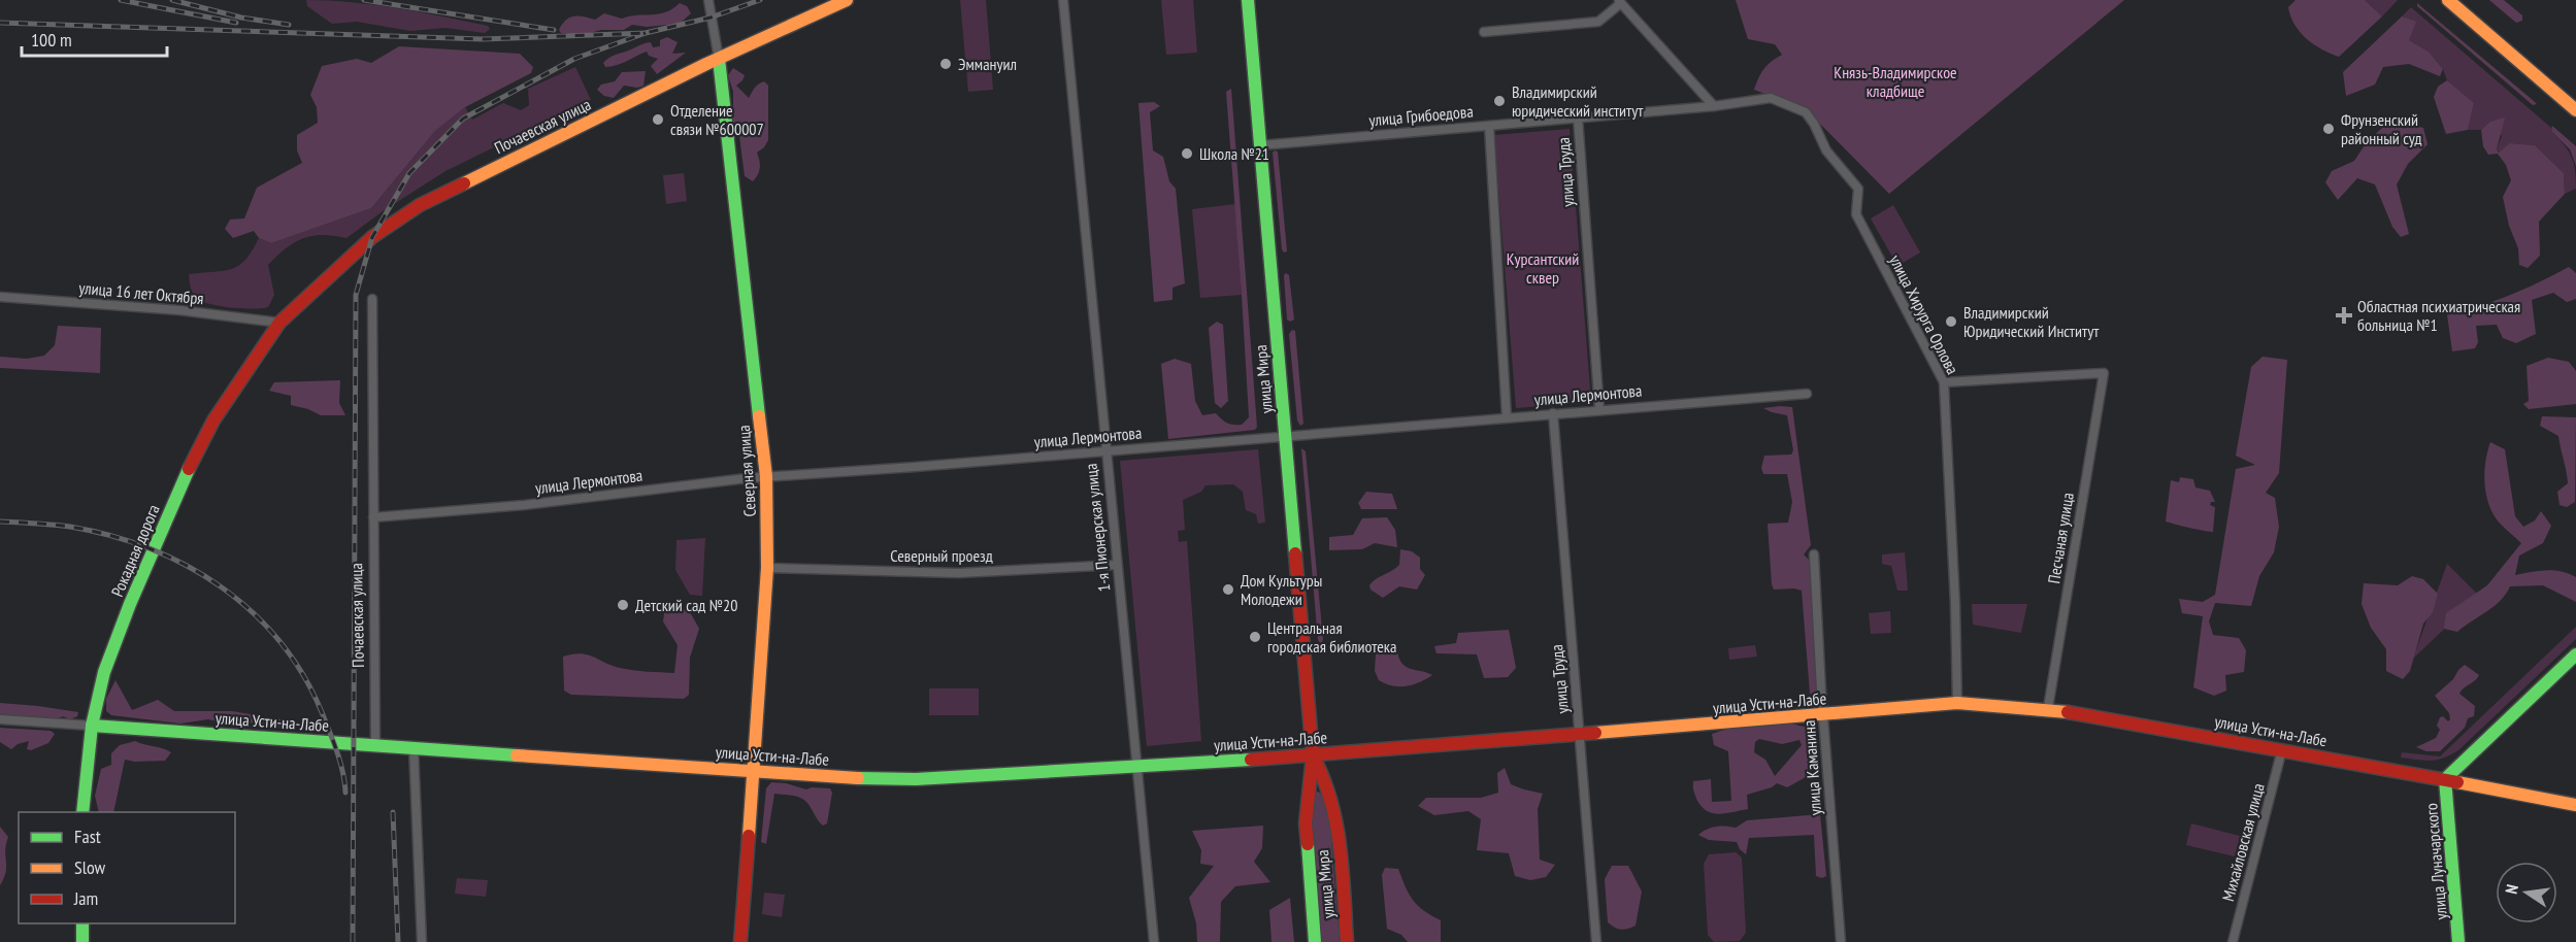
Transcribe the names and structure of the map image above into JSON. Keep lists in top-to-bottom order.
{
  "streets": {
    "street": [
      "улица Грибоедова",
      "Почаевская улица",
      "улица Труда",
      "улица 16 лет Октября",
      "улица Хирурга Орлова",
      "улица Мира",
      "улица Лермонтова",
      "Северная улица",
      "1-я Пионерская улица",
      "Песчаная улица",
      "Рокадная дорога",
      "Северный проезд",
      "улица Усти-на-Лабе",
      "улица Каманина",
      "Михайловская улица",
      "улица Луначарского"
    ]
  },
  "crossings": [
    ["улица Грибоедова", "улица Труда"],
    ["улица Грибоедова", "улица Хирурга Орлова"],
    ["улица Грибоедова", "улица Мира"],
    ["Почаевская улица", "улица 16 лет Октября"],
    ["Почаевская улица", "улица Лермонтова"],
    ["Почаевская улица", "Северная улица"],
    ["Почаевская улица", "Рокадная дорога"],
    ["Почаевская улица", "улица Усти-на-Лабе"],
    ["улица Труда", "улица Лермонтова"],
    ["улица Труда", "улица Усти-на-Лабе"],
    ["улица 16 лет Октября", "Рокадная дорога"],
    ["улица Хирурга Орлова", "Песчаная улица"],
    ["улица Хирурга Орлова", "улица Усти-на-Лабе"],
    ["улица Мира", "улица Лермонтова"],
    ["улица Мира", "улица Усти-на-Лабе"],
    ["улица Лермонтова", "Северная улица"],
    ["улица Лермонтова", "1-я Пионерская улица"],
    ["Северная улица", "Северный проезд"],
    ["Северная улица", "улица Усти-на-Лабе"],
    ["1-я Пионерская улица", "Северный проезд"],
    ["1-я Пионерская улица", "улица Усти-на-Лабе"],
    ["Песчаная улица", "улица Усти-на-Лабе"],
    ["Рокадная дорога", "улица Усти-на-Лабе"],
    ["улица Усти-на-Лабе", "улица Каманина"],
    ["улица Усти-на-Лабе", "Михайловская улица"],
    ["улица Усти-на-Лабе", "улица Луначарского"]
  ],
  "parks": ["Князь-Владимирское кладбище", "Курсантский сквер"],
  "places": {
    "other": [
      "Эммануил",
      "Владимирский юридический институт",
      "Отделение связи №600007",
      "Фрунзенский районный суд",
      "Школа №21",
      "Владимирский Юридический Институт",
      "Дом Культуры Молодежи",
      "Детский сад №20",
      "Центральная городская библиотека"
    ],
    "health": ["Областная психиатрическая больница №1"]
  },
  "legend": ["Fast", "Slow", "Jam"],
  "scale_bar": "100 m",
  "north": "left"
}
